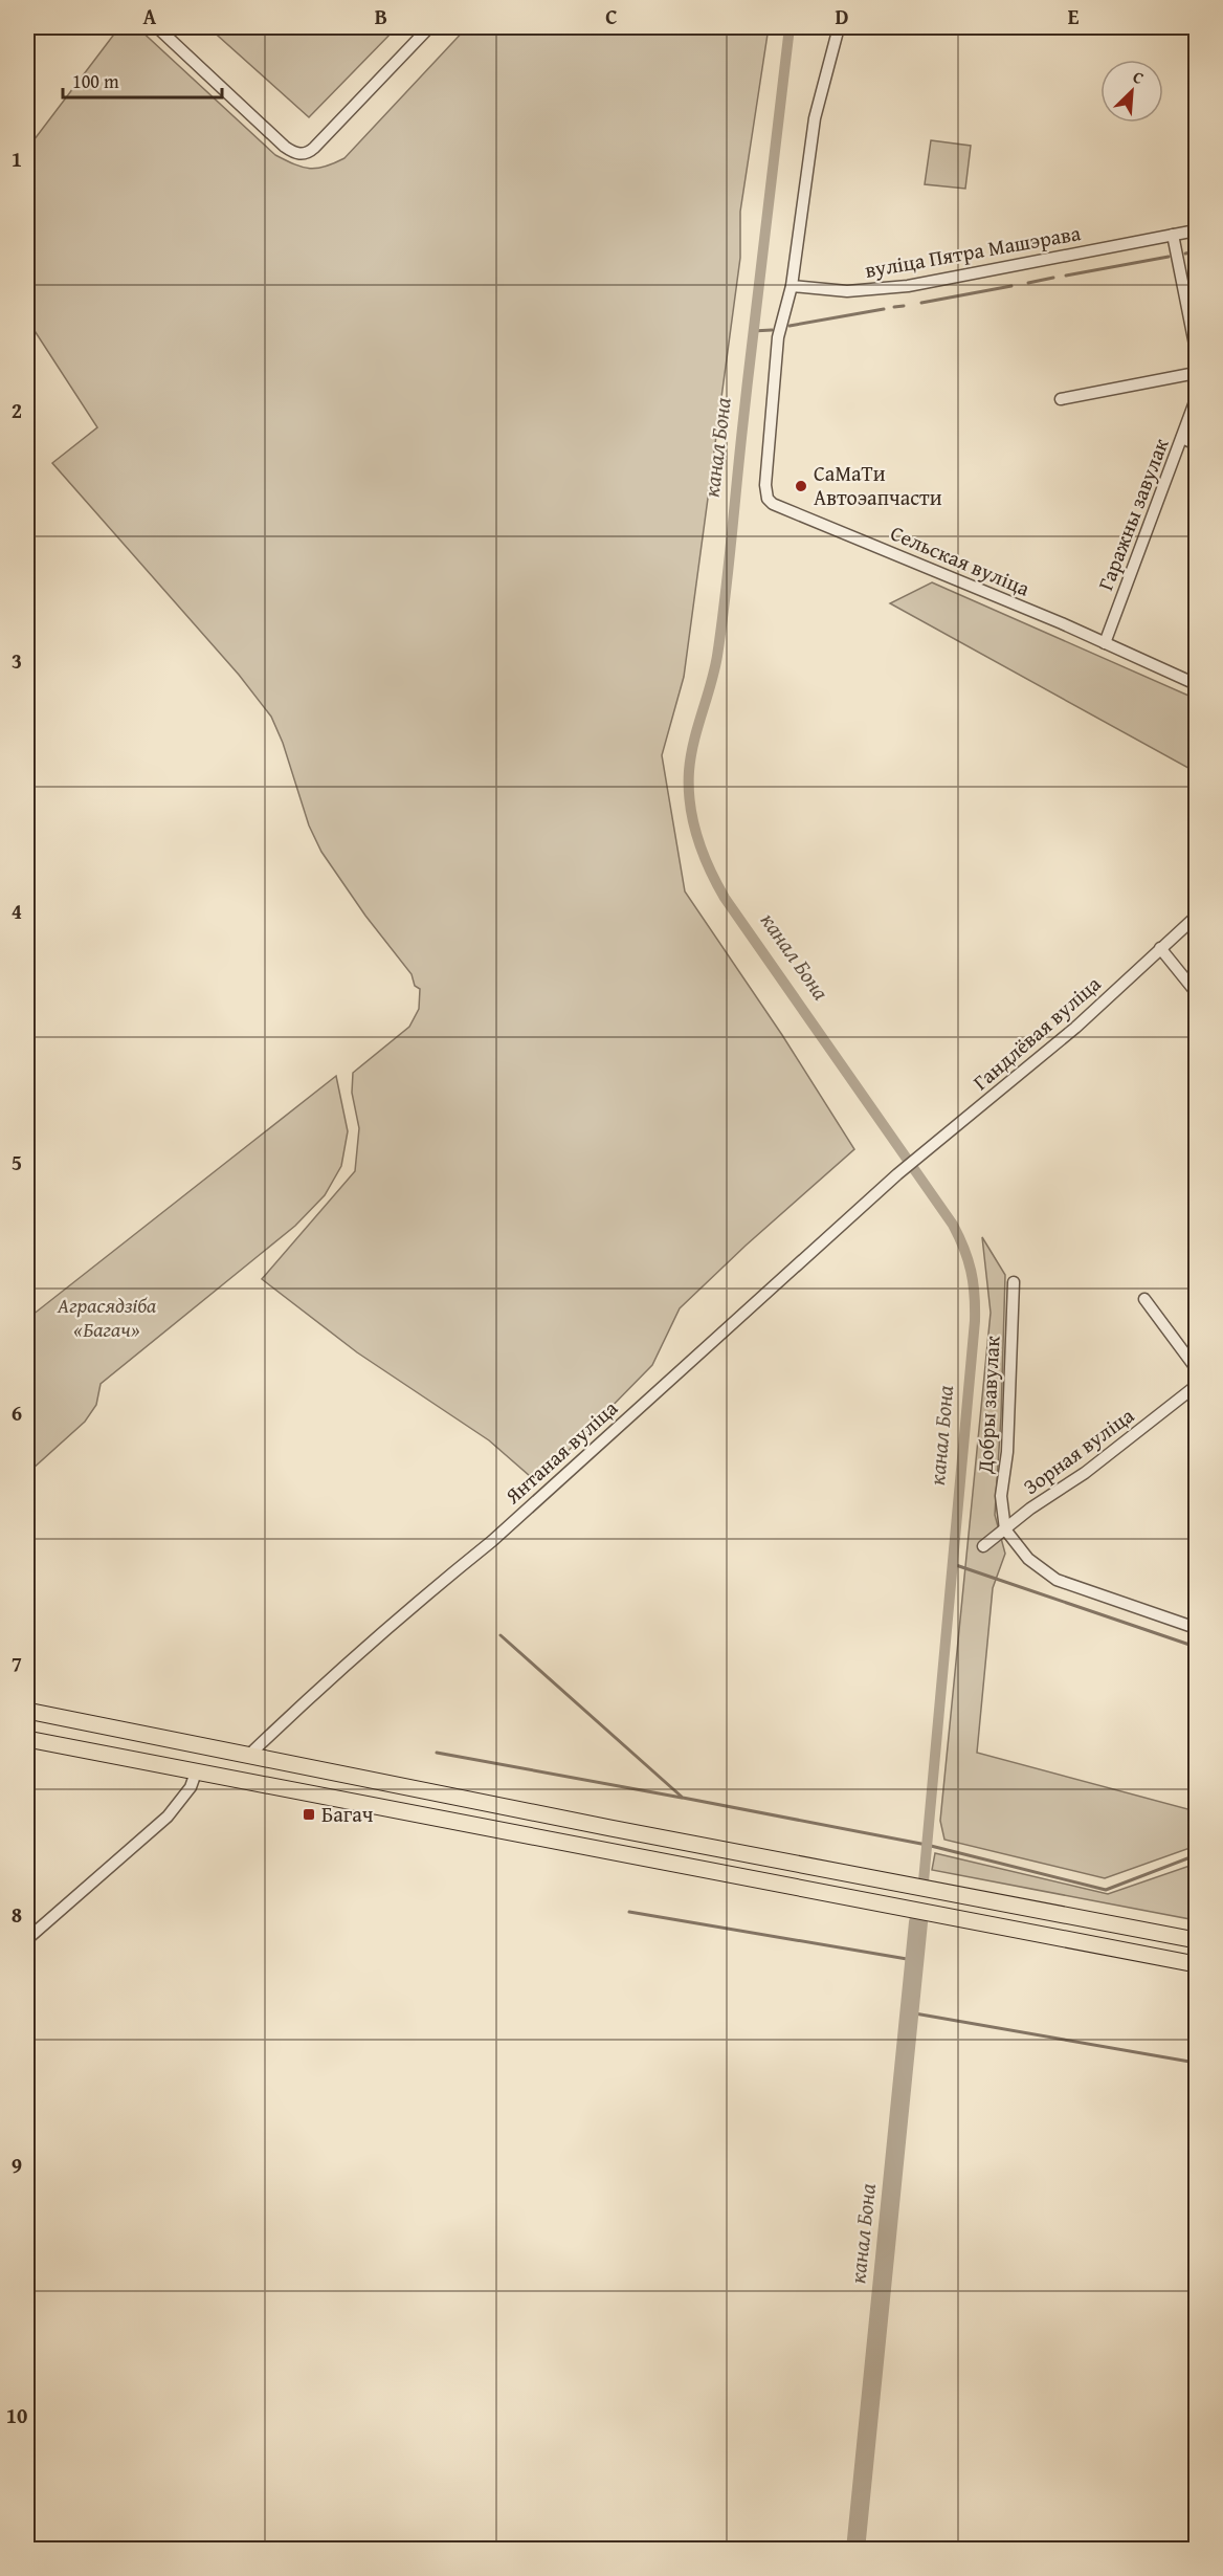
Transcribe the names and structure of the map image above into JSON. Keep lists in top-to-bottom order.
{
  "streets": {
    "street": [
      "вуліца Пятра Машэрава",
      "Гаражны завулак",
      "Сельская вуліца",
      "Гандлёвая вуліца",
      "Добры завулак",
      "Зорная вуліца",
      "Янтаная вуліца"
    ]
  },
  "crossings": [
    ["вуліца Пятра Машэрава", "Сельская вуліца"],
    ["Гаражны завулак", "Сельская вуліца"],
    ["Гандлёвая вуліца", "Янтаная вуліца"],
    ["Добры завулак", "Зорная вуліца"]
  ],
  "water": ["канал Бона"],
  "parks": ["Аграсядзіба «Багач»"],
  "places": {
    "other": ["СаМаТи Автоэапчасти"],
    "transit": ["Багач"]
  },
  "scale_bar": "100 m",
  "north": "top right",
  "grid": {
    "columns": [
      "A",
      "B",
      "C",
      "D",
      "E"
    ],
    "rows": [
      "1",
      "2",
      "3",
      "4",
      "5",
      "6",
      "7",
      "8",
      "9",
      "10"
    ]
  }
}
